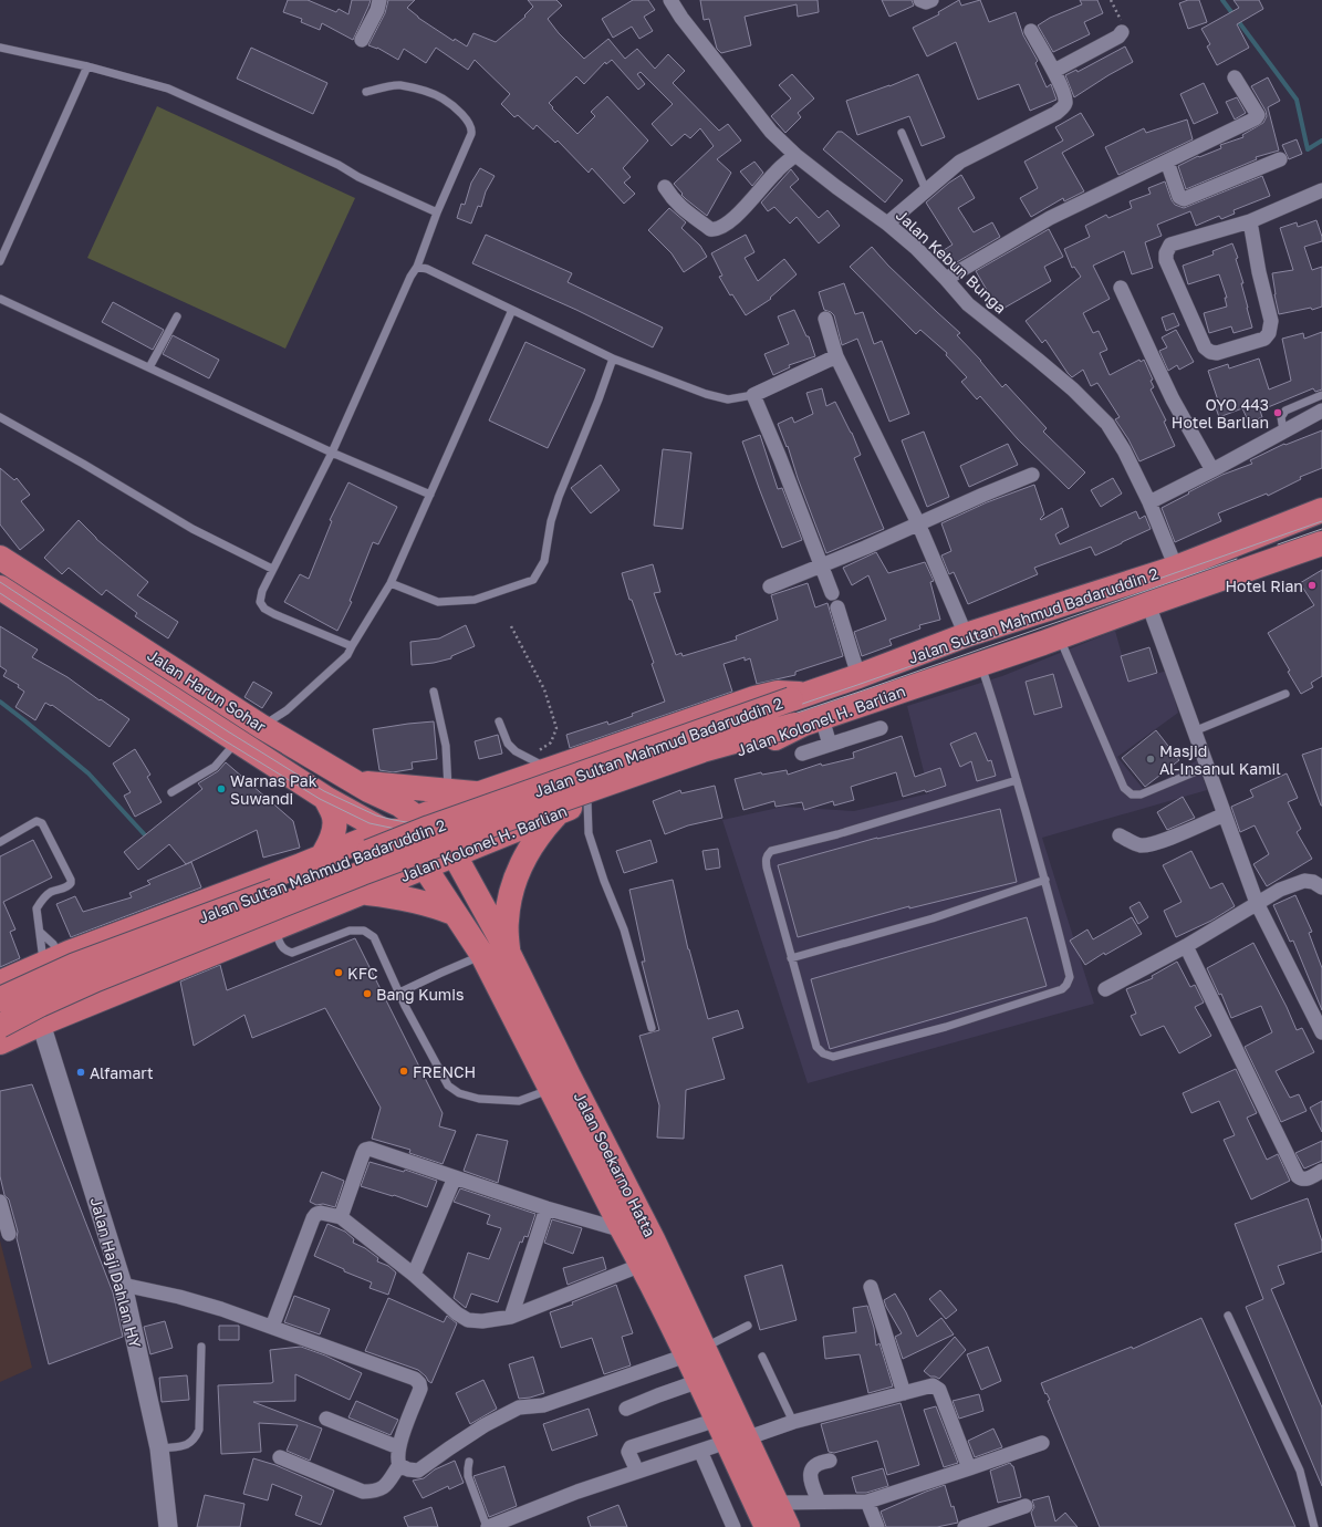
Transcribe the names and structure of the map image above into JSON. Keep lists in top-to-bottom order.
{
  "streets": {
    "highway": [
      "Jalan Sultan Mahmud Badaruddin 2",
      "Jalan Harun Sohar",
      "Jalan Kolonel H. Barlian",
      "Jalan Soekarno Hatta"
    ],
    "street": ["Jalan Kebun Bunga", "Jalan Haji Dahlan HY"]
  },
  "crossings": [
    ["Jalan Kebun Bunga", "Jalan Sultan Mahmud Badaruddin 2"],
    ["Jalan Sultan Mahmud Badaruddin 2", "Jalan Kolonel H. Barlian"],
    ["Jalan Harun Sohar", "Jalan Kolonel H. Barlian"],
    ["Jalan Harun Sohar", "Jalan Soekarno Hatta"],
    ["Jalan Kolonel H. Barlian", "Jalan Soekarno Hatta"],
    ["Jalan Kolonel H. Barlian", "Jalan Haji Dahlan HY"]
  ],
  "places": [
    "OYO 443 Hotel Barlian",
    "Hotel Rian",
    "Masjid Al-Insanul Kamil",
    "Warnas Pak Suwandi",
    "KFC",
    "Bang Kumis",
    "FRENCH",
    "Alfamart"
  ]
}
